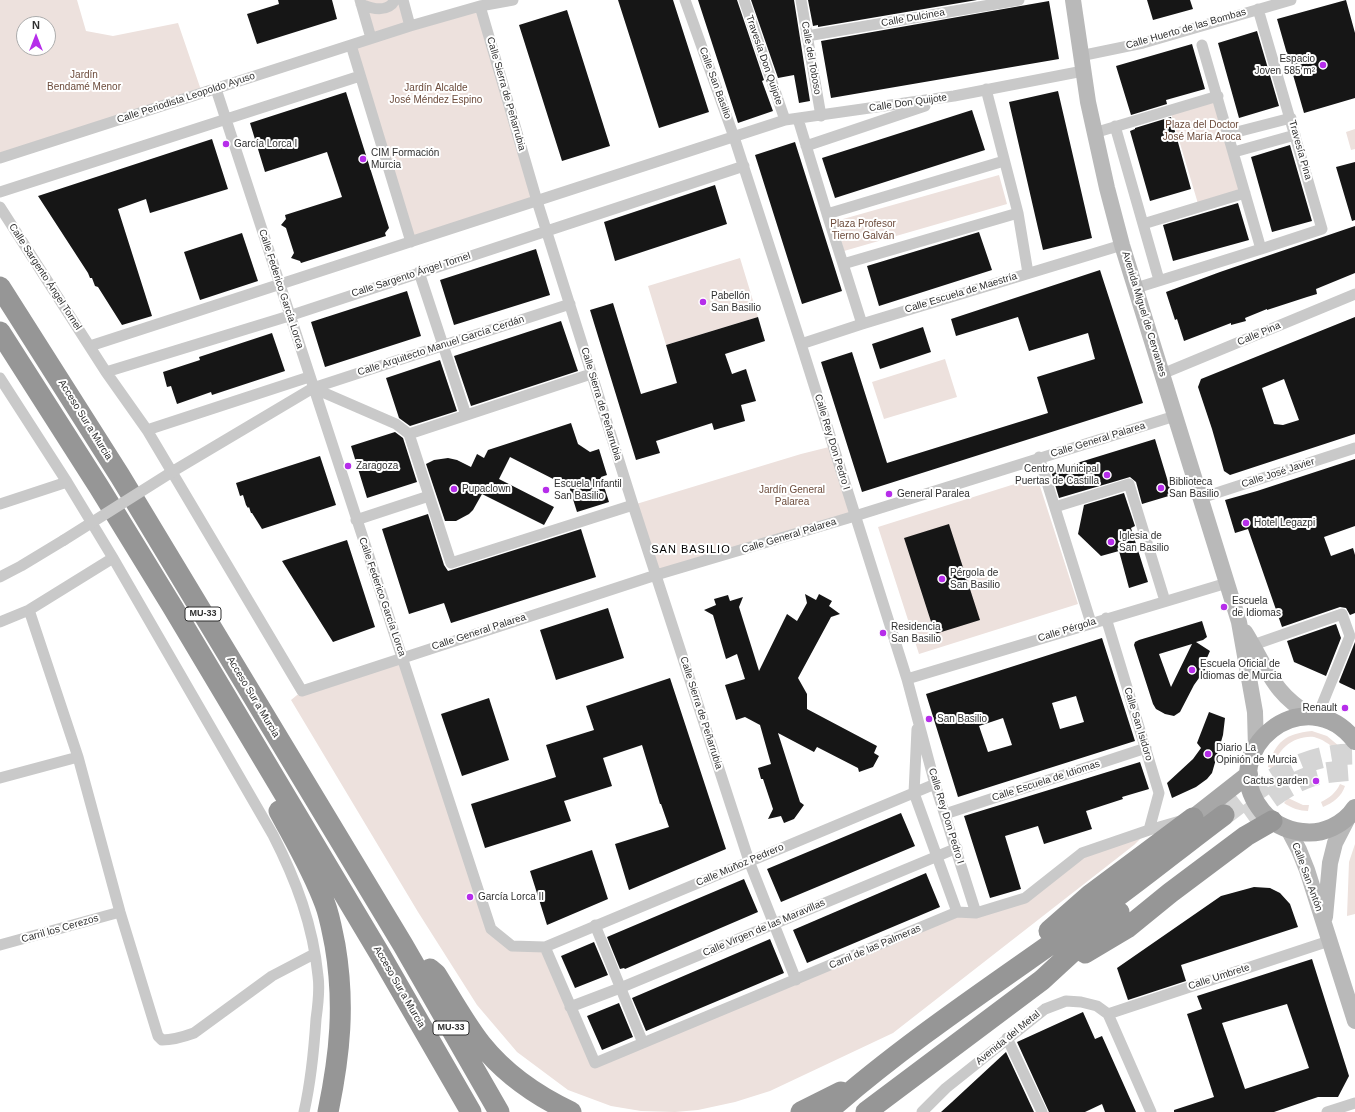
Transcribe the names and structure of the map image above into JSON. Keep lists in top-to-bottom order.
{
  "streets": {
    "highway": ["Acceso Sur a Murcia", "MU-33"],
    "main road": ["Avenida Miguel de Cervantes", "Calle San Antón"],
    "street": [
      "Calle Dulcinea",
      "Calle Huerto de las Bombas",
      "Calle del Toboso",
      "Travesía Don Quijote",
      "Calle San Basilio",
      "Calle Sierra de Peñarrubia",
      "Calle Periodista Leopoldo Ayuso",
      "Calle Don Quijote",
      "Travesía Pina",
      "Calle Sargento Ángel Tornel",
      "Calle Federico García Lorca",
      "Calle Escuela de Maestría",
      "Calle Pina",
      "Calle Arquitecto Manuel García Cerdán",
      "Calle General Palarea",
      "Calle Rey Don Pedro I",
      "Calle José Javier",
      "Calle Pérgola",
      "Calle San Isidoro",
      "Calle Escuela de Idiomas",
      "Calle Muñoz Pedrero",
      "Calle Virgen de las Maravillas",
      "Carril los Cerezos",
      "Carril de las Palmeras",
      "Calle Umbrete",
      "Avenida del Metal"
    ]
  },
  "crossings": [
    ["Calle Dulcinea", "Calle del Toboso"],
    ["Calle Huerto de las Bombas", "Calle Don Quijote"],
    ["Calle Huerto de las Bombas", "Travesía Pina"],
    ["Calle Huerto de las Bombas", "Avenida Miguel de Cervantes"],
    ["Calle del Toboso", "Calle Don Quijote"],
    ["Travesía Don Quijote", "Calle Don Quijote"],
    ["Calle San Basilio", "Calle Don Quijote"],
    ["Calle San Basilio", "Calle Sargento Ángel Tornel"],
    ["Calle San Basilio", "Calle Rey Don Pedro I"],
    ["Calle Sierra de Peñarrubia", "Calle Periodista Leopoldo Ayuso"],
    ["Calle Sierra de Peñarrubia", "Calle Sargento Ángel Tornel"],
    ["Calle Sierra de Peñarrubia", "Calle Arquitecto Manuel García Cerdán"],
    ["Calle Sierra de Peñarrubia", "Calle General Palarea"],
    ["Calle Sierra de Peñarrubia", "Calle Muñoz Pedrero"],
    ["Calle Sierra de Peñarrubia", "Calle Virgen de las Maravillas"],
    ["Calle Sierra de Peñarrubia", "Carril de las Palmeras"],
    ["Calle Periodista Leopoldo Ayuso", "Calle Federico García Lorca"],
    ["Calle Don Quijote", "Avenida Miguel de Cervantes"],
    ["Calle Sargento Ángel Tornel", "Calle Federico García Lorca"],
    ["Calle Sargento Ángel Tornel", "Calle Rey Don Pedro I"],
    ["Calle Federico García Lorca", "Calle Arquitecto Manuel García Cerdán"],
    ["Calle Federico García Lorca", "Calle General Palarea"],
    ["Calle Federico García Lorca", "Calle Muñoz Pedrero"],
    ["Calle Escuela de Maestría", "Avenida Miguel de Cervantes"],
    ["Calle Escuela de Maestría", "Calle Rey Don Pedro I"],
    ["Avenida Miguel de Cervantes", "Calle Pina"],
    ["Avenida Miguel de Cervantes", "Calle General Palarea"],
    ["Avenida Miguel de Cervantes", "Calle José Javier"],
    ["Avenida Miguel de Cervantes", "Calle Pérgola"],
    ["Calle General Palarea", "Calle Rey Don Pedro I"],
    ["Calle Rey Don Pedro I", "Calle Pérgola"],
    ["Calle Rey Don Pedro I", "Calle Escuela de Idiomas"],
    ["Calle Rey Don Pedro I", "Calle Muñoz Pedrero"],
    ["Calle Rey Don Pedro I", "Calle Virgen de las Maravillas"],
    ["Calle Rey Don Pedro I", "Carril de las Palmeras"],
    ["Calle Pérgola", "Calle San Isidoro"],
    ["Calle San Isidoro", "Calle Escuela de Idiomas"],
    ["Calle San Isidoro", "Carril de las Palmeras"],
    ["Calle San Antón", "Calle Umbrete"],
    ["Calle Virgen de las Maravillas", "Carril de las Palmeras"],
    ["Calle Umbrete", "Avenida del Metal"]
  ],
  "districts": ["SAN BASILIO"],
  "parks": [
    "Jardín Bendamé Menor",
    "Jardín Alcalde José Méndez Espino",
    "Plaza del Doctor José María Aroca",
    "Plaza Profesor Tierno Galván",
    "Jardín General Palarea"
  ],
  "places": [
    "Espacio Joven 585 m²",
    "García Lorca I",
    "CIM Formación Murcia",
    "Pabellón San Basilio",
    "Zaragoza",
    "Centro Municipal Puertas de Castilla",
    "Biblioteca San Basilio",
    "Pupaclown",
    "Escuela Infantil San Basilio",
    "General Paralea",
    "Hotel Legazpi",
    "Iglesia de San Basilio",
    "Pérgola de San Basilio",
    "Escuela de Idiomas",
    "Residencia San Basilio",
    "Escuela Oficial de Idiomas de Murcia",
    "Renault",
    "San Basilio",
    "Diario La Opinión de Murcia",
    "Cactus garden",
    "García Lorca II"
  ],
  "north": "top"
}
